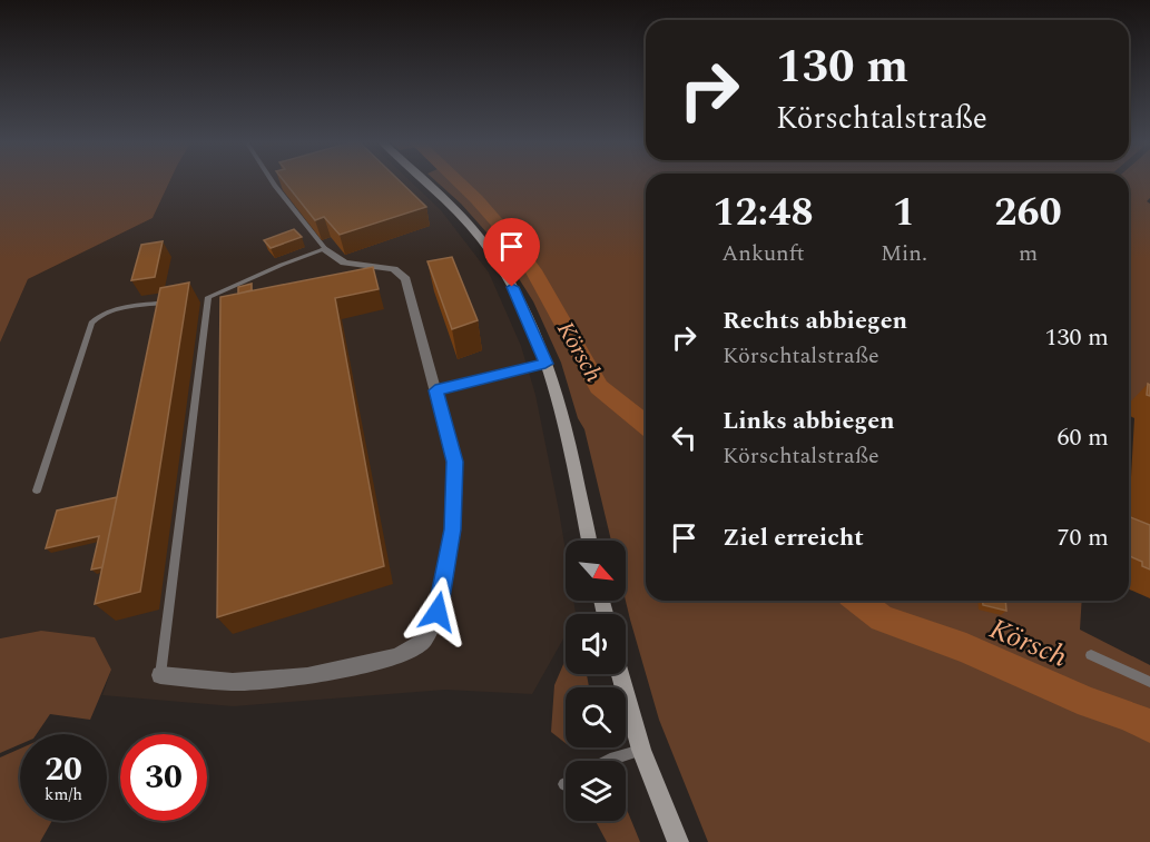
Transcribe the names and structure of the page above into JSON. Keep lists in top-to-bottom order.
{
  "water": ["Körsch"],
  "north": "bottom right",
  "page": {
    "turn": ["130 m", "Körschtalstraße"],
    "eta": [
      "12:48",
      "Ankunft",
      "1",
      "Min.",
      "260",
      "m"
    ],
    "list": [
      {
        "name": "Rechts abbiegen",
        "note": "Körschtalstraße",
        "value": "130 m"
      },
      {
        "name": "Links abbiegen",
        "note": "Körschtalstraße",
        "value": "60 m"
      },
      {
        "name": "Ziel erreicht",
        "value": "70 m"
      }
    ],
    "speed": "20 km/h",
    "limit": "30"
  }
}
